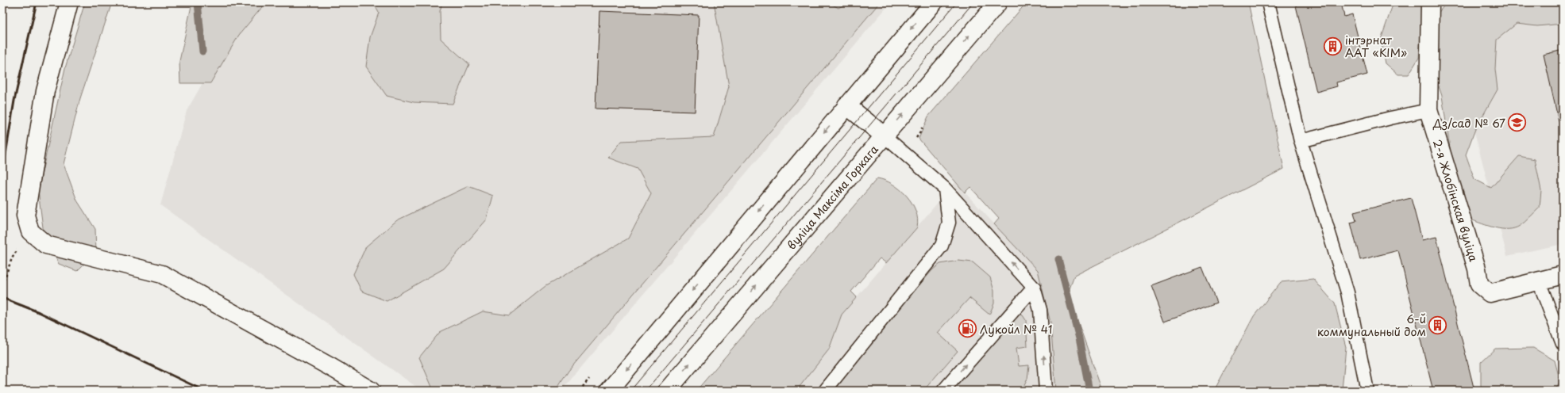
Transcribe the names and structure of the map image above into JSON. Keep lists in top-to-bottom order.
{
  "streets": {
    "street": ["вуліца Максіма Горкага", "2-я Жлобінская вуліца"]
  },
  "places": {
    "building": ["інтэрнат ААТ «КІМ»", "6-й коммунальный дом"],
    "school or university": ["Дз/сад № 67"],
    "fuel station": ["Лукойл № 41"]
  }
}
